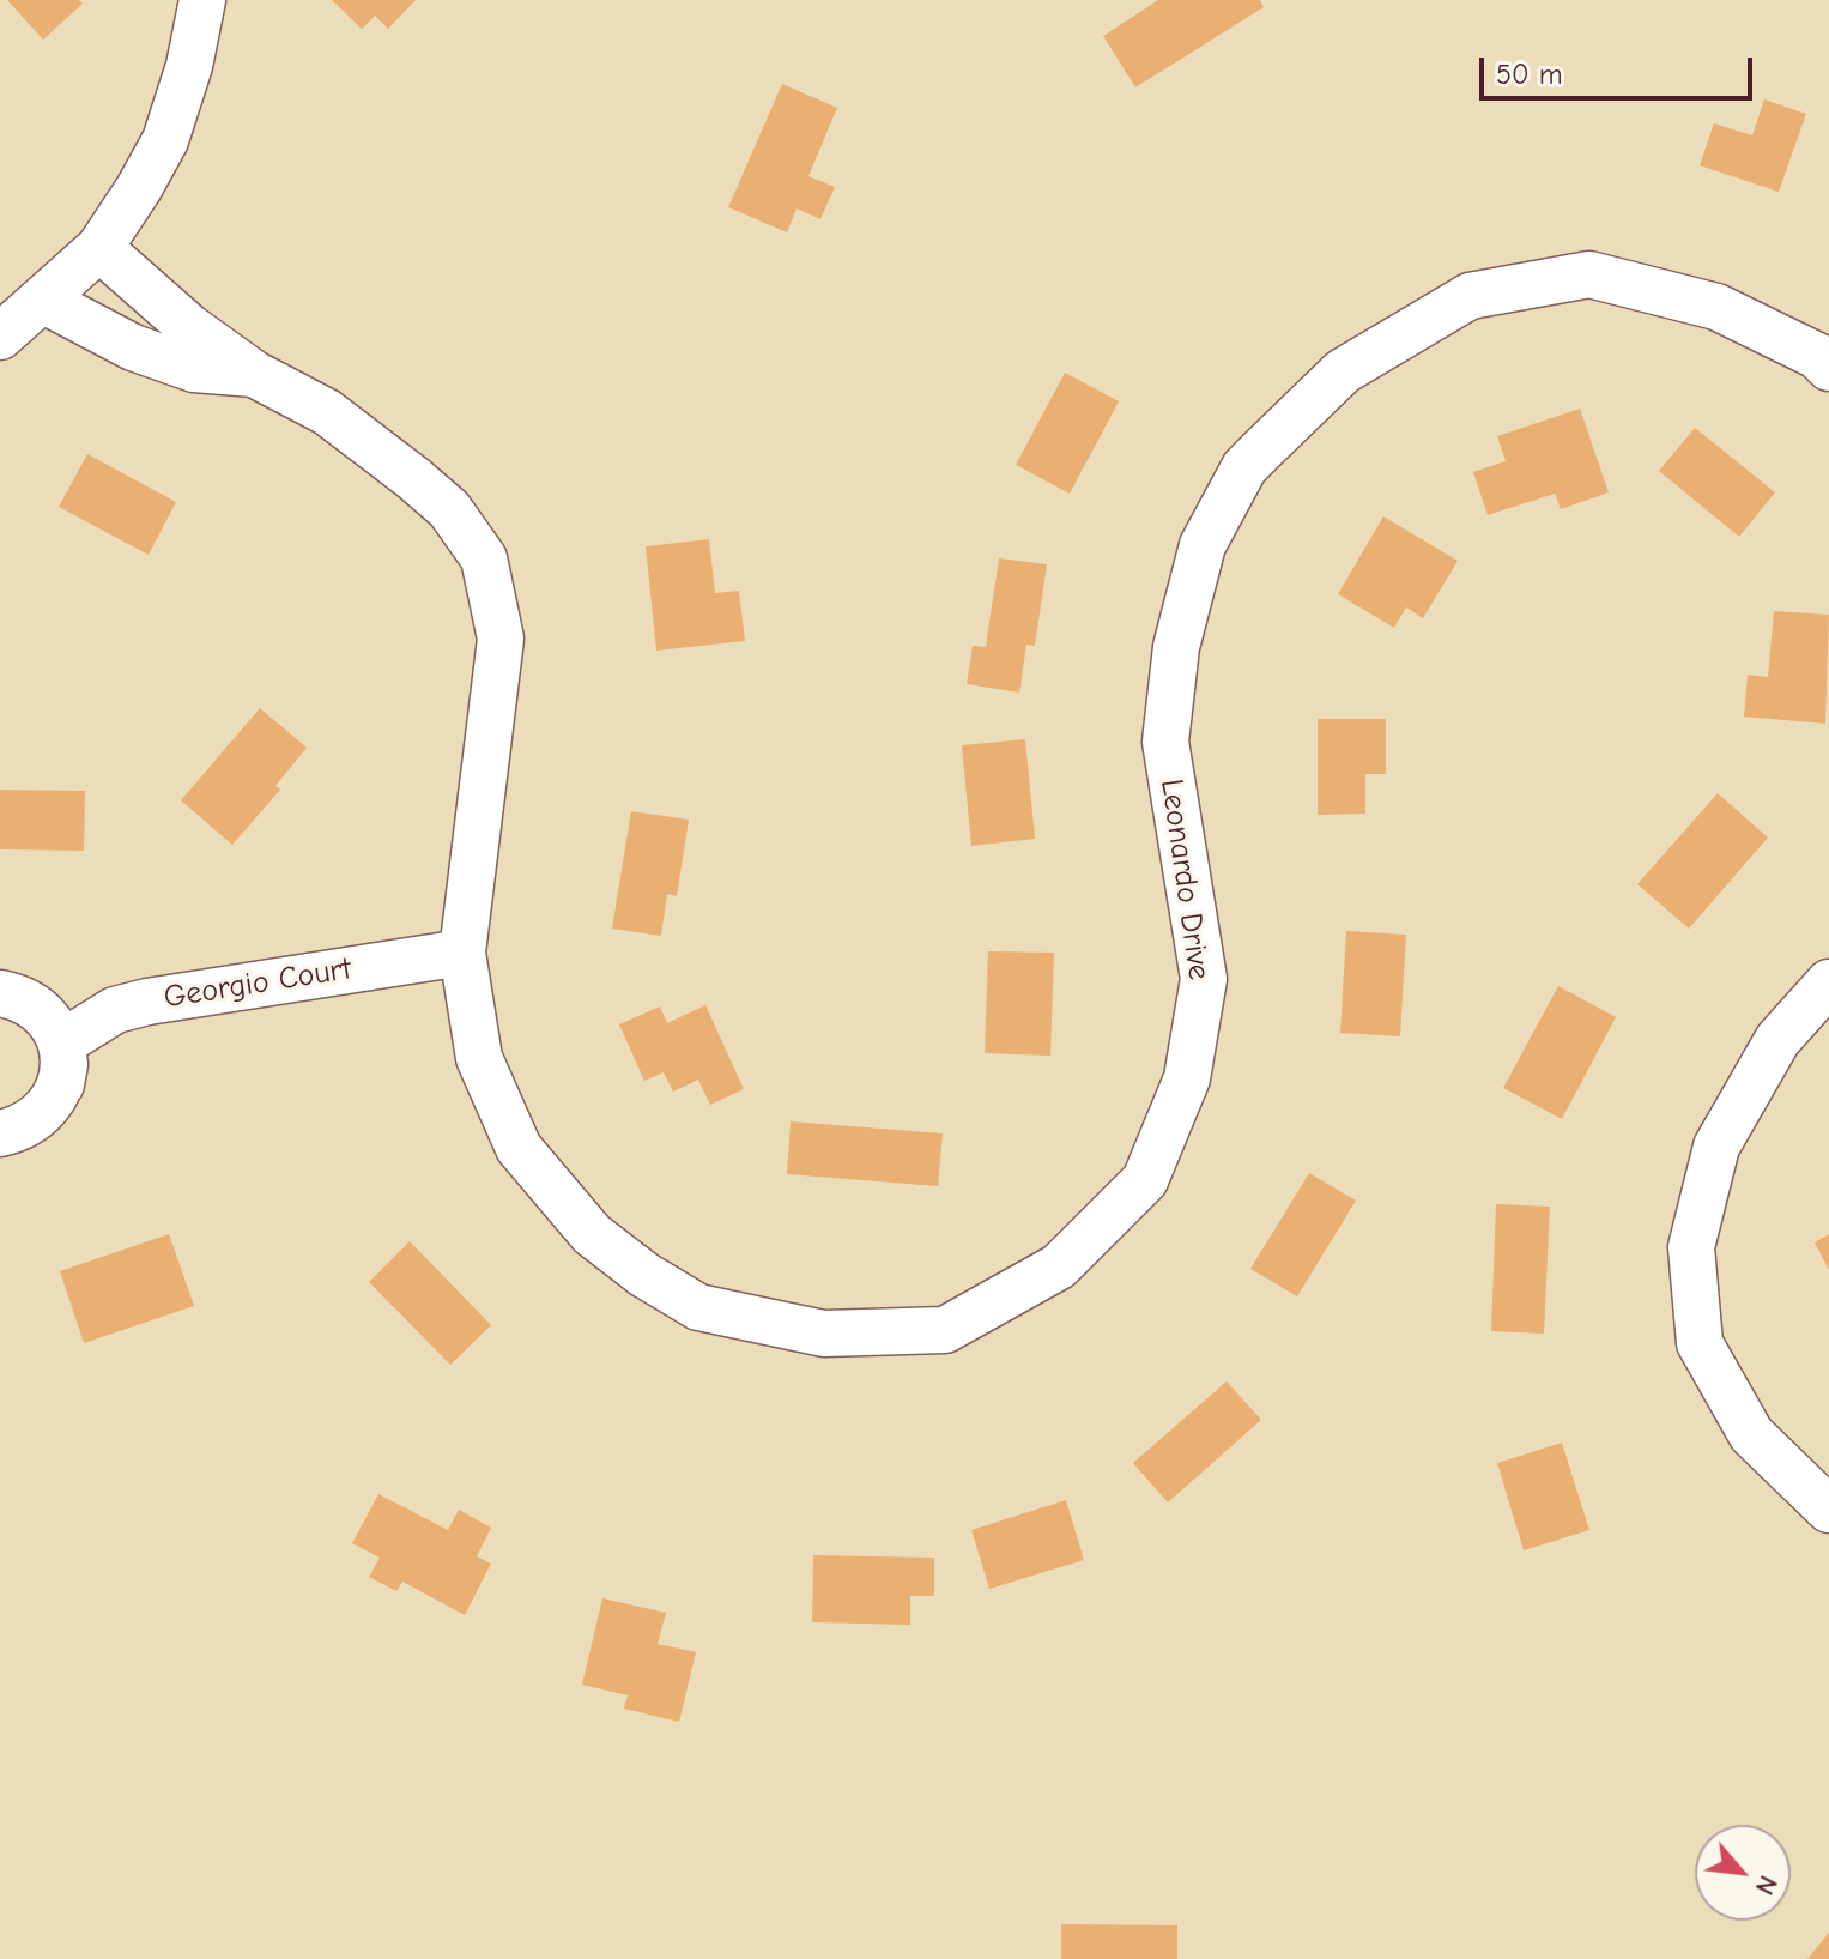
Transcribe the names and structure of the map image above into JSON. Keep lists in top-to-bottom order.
{
  "streets": {
    "street": ["Leonardo Drive", "Georgio Court"]
  },
  "crossings": [
    ["Leonardo Drive", "Georgio Court"]
  ],
  "scale_bar": "50 m",
  "north": "bottom right"
}
